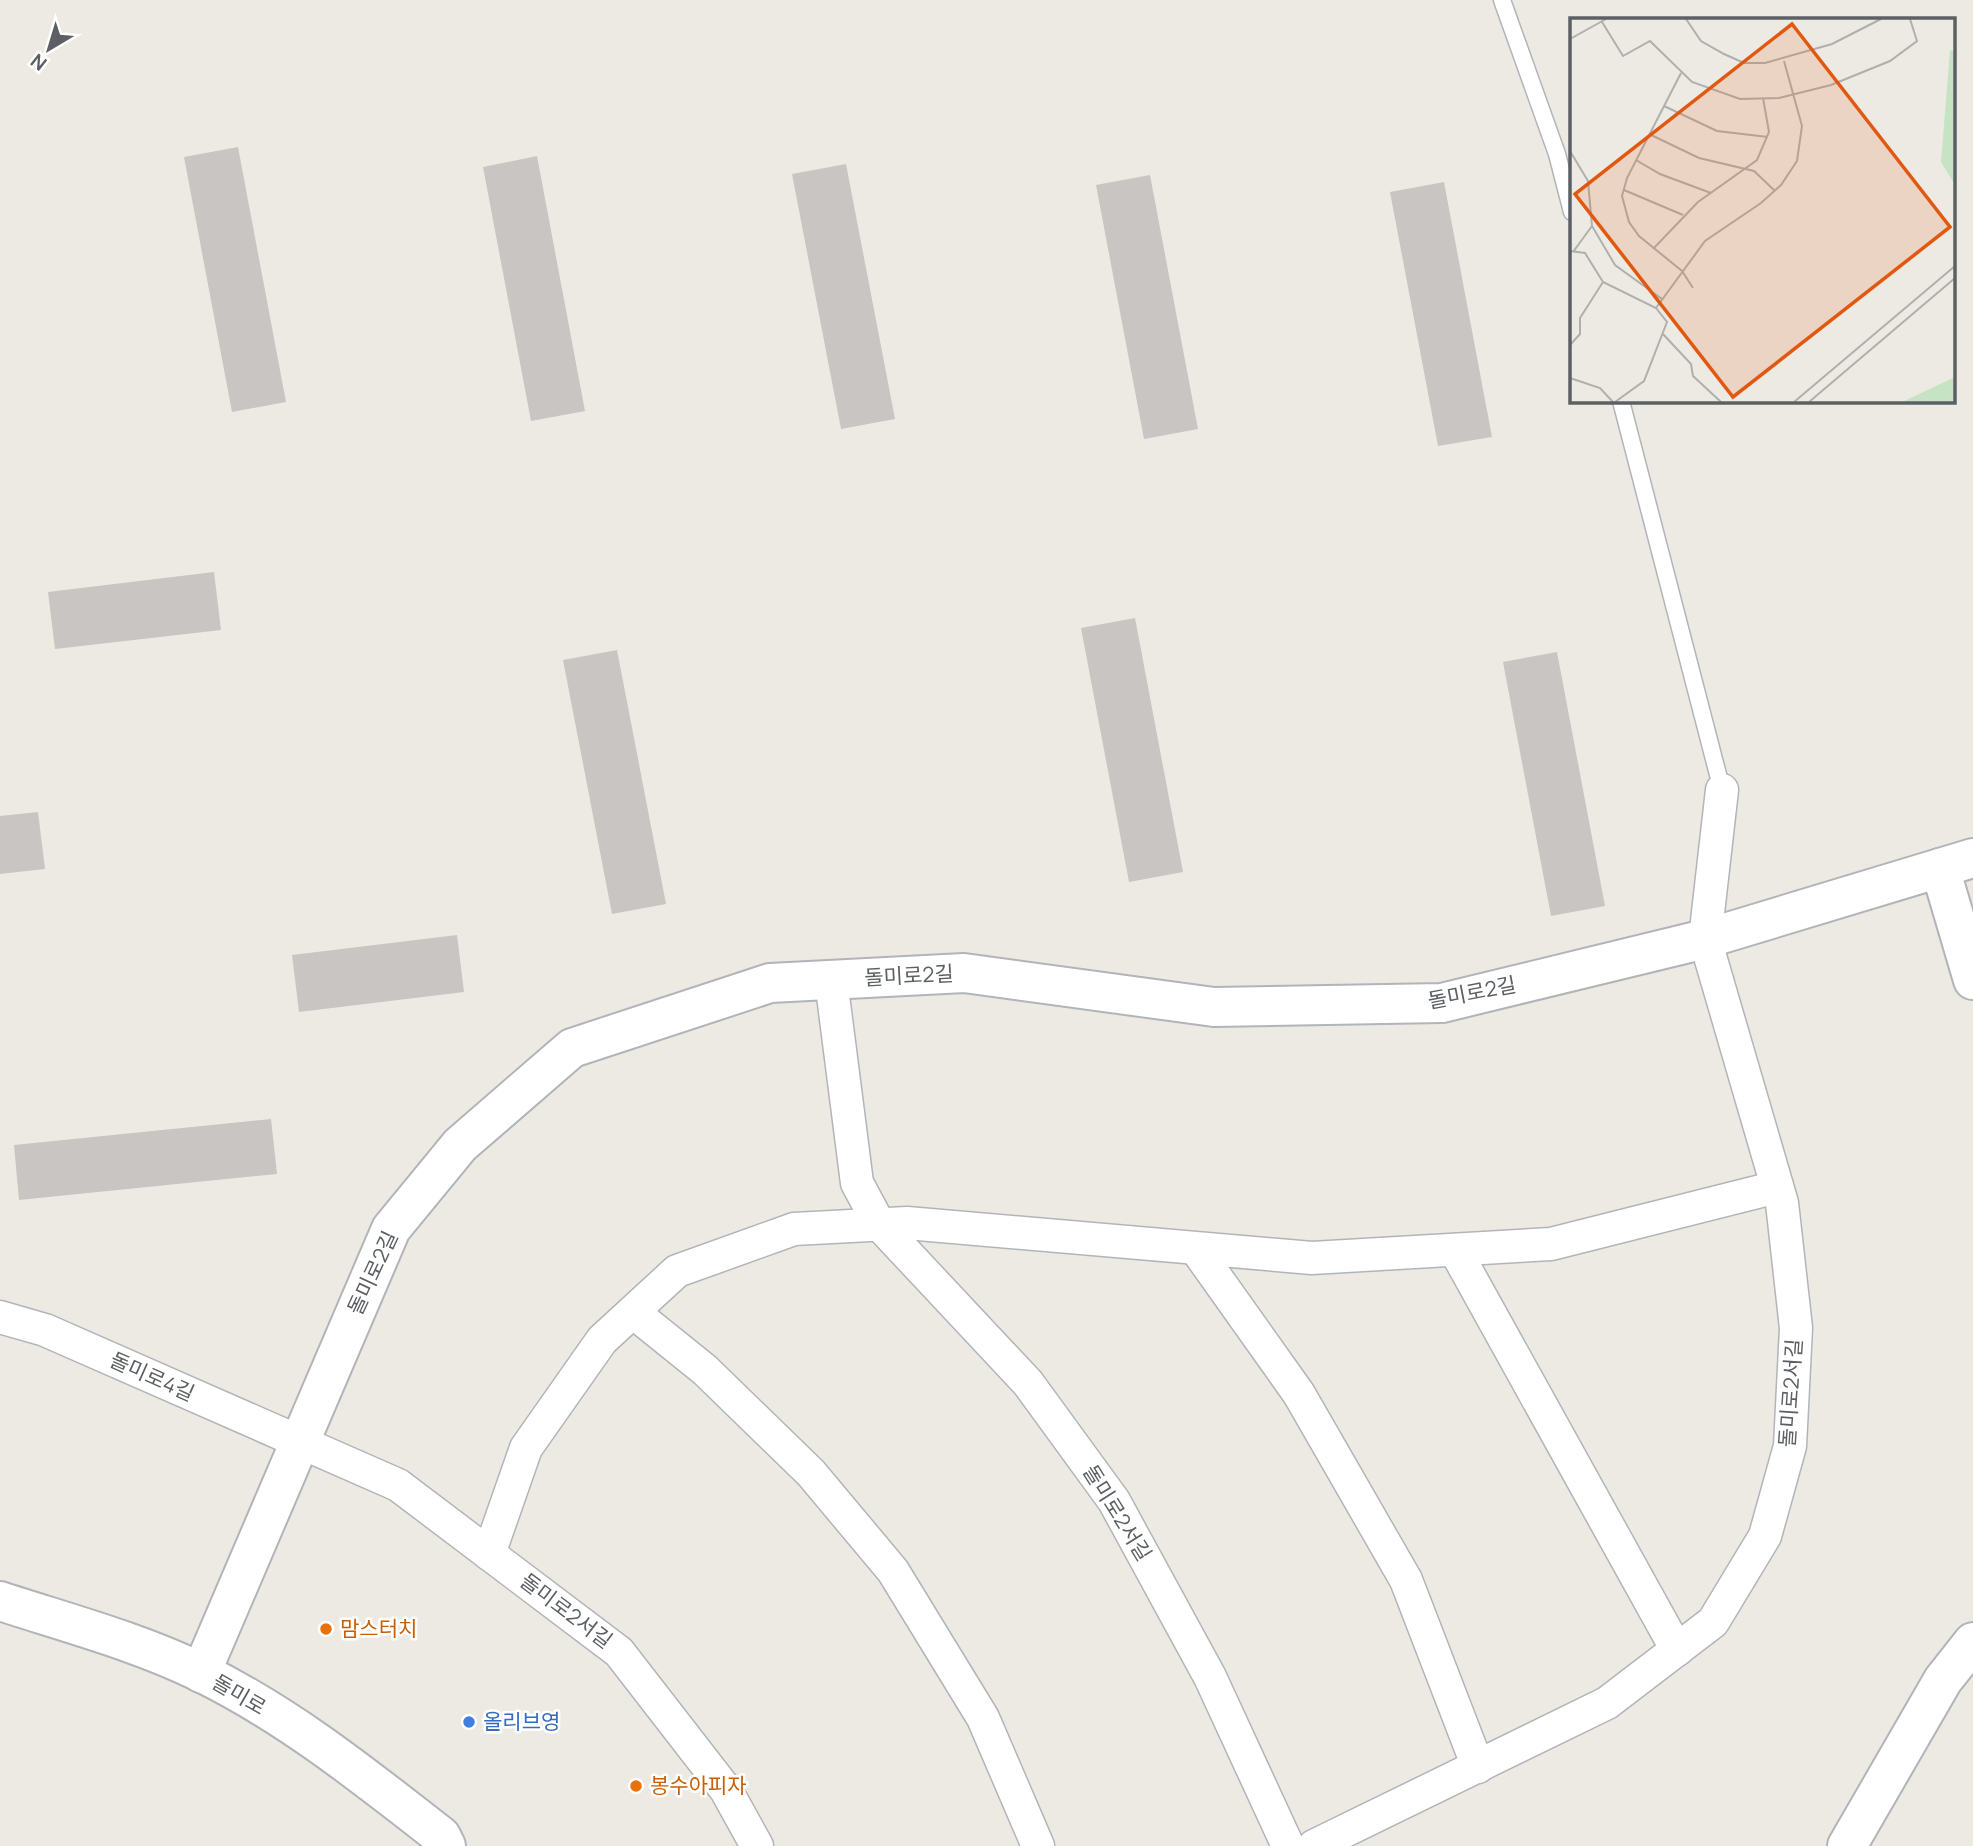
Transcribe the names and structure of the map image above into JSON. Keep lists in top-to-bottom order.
{
  "streets": {
    "street": [
      "돌미로2길",
      "돌미로4길",
      "돌미로2서길",
      "돌미로"
    ]
  },
  "crossings": [
    ["돌미로2길", "돌미로4길"],
    ["돌미로2길", "돌미로2서길"],
    ["돌미로2길", "돌미로"],
    ["돌미로4길", "돌미로2서길"]
  ],
  "places": ["맘스터치", "올리브영", "봉수아피자"],
  "north": "bottom left"
}
